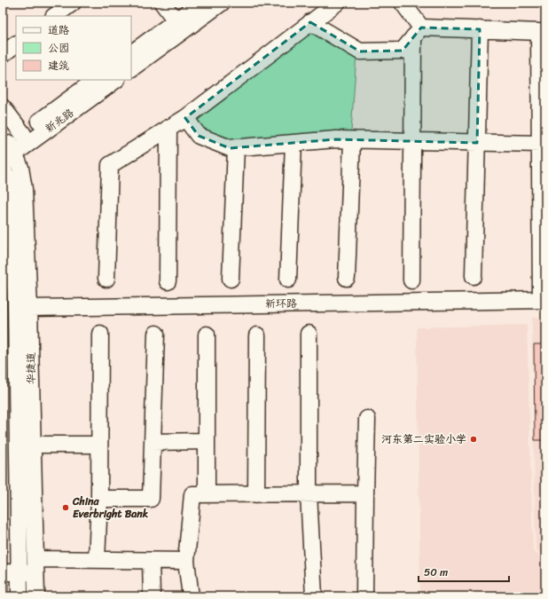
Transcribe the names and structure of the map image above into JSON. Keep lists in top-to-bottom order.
{
  "streets": {
    "street": ["新兆路", "新环路", "华捷道"]
  },
  "crossings": [
    ["新兆路", "华捷道"],
    ["新环路", "华捷道"]
  ],
  "places": ["河东第二实验小学", "China Everbright Bank"],
  "legend": ["道路", "公园", "建筑"],
  "scale_bar": "50 m"
}
